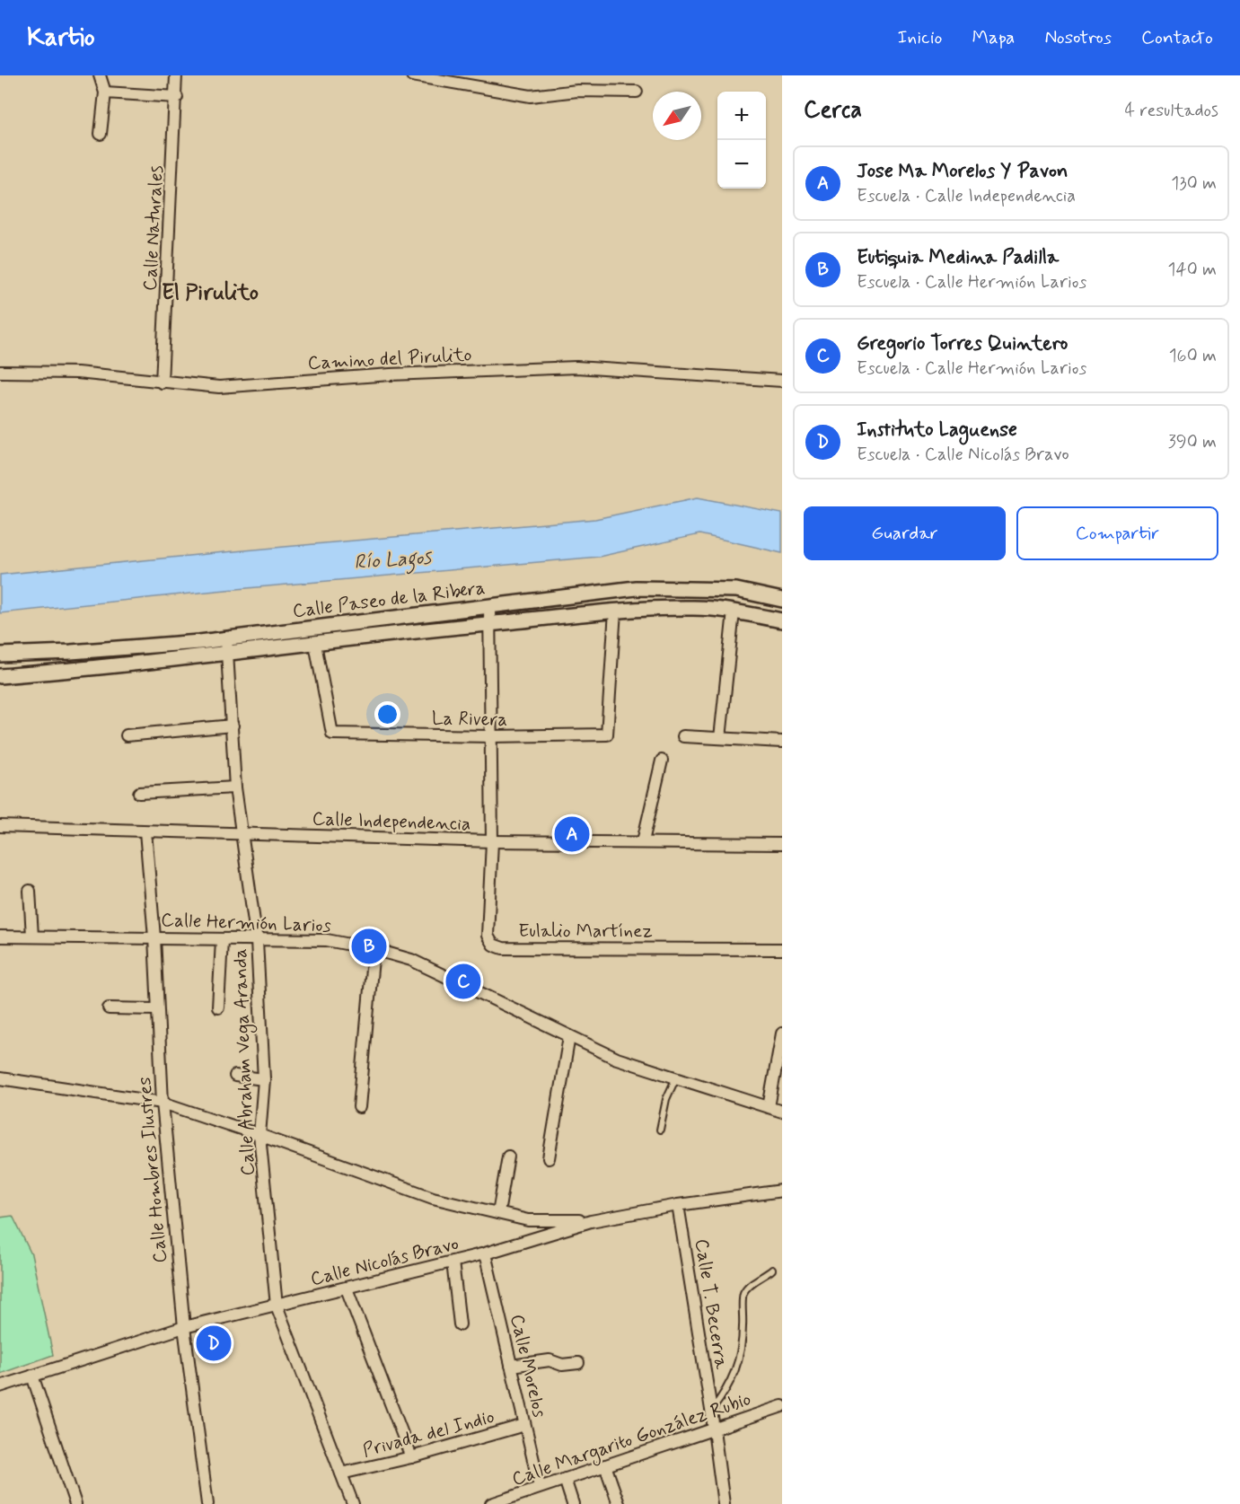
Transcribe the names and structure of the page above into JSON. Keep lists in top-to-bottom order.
{
  "streets": {
    "street": [
      "Calle Naturales",
      "Camino del Pirulito",
      "Calle Paseo de la Ribera",
      "La Rivera",
      "Calle Independencia",
      "Calle Hermión Larios",
      "Eulalio Martínez",
      "Calle Abraham Vega Aranda",
      "Calle Hombres Ilustres",
      "Calle Nicolás Bravo",
      "Calle T. Becerra",
      "Calle Morelos",
      "Privada del Indio",
      "Calle Margarito González Rubio"
    ]
  },
  "crossings": [
    ["Calle Naturales", "Camino del Pirulito"],
    ["Calle Paseo de la Ribera", "La Rivera"],
    ["Calle Paseo de la Ribera", "Calle Abraham Vega Aranda"],
    ["Calle Independencia", "Eulalio Martínez"],
    ["Calle Independencia", "Calle Abraham Vega Aranda"],
    ["Calle Independencia", "Calle Hombres Ilustres"],
    ["Calle Hermión Larios", "Calle Abraham Vega Aranda"],
    ["Calle Hermión Larios", "Calle Hombres Ilustres"],
    ["Calle Abraham Vega Aranda", "Calle Nicolás Bravo"],
    ["Calle Abraham Vega Aranda", "Privada del Indio"],
    ["Calle Hombres Ilustres", "Calle Nicolás Bravo"],
    ["Calle Nicolás Bravo", "Calle T. Becerra"],
    ["Calle Nicolás Bravo", "Calle Morelos"],
    ["Calle T. Becerra", "Calle Margarito González Rubio"],
    ["Calle Morelos", "Privada del Indio"],
    ["Calle Morelos", "Calle Margarito González Rubio"]
  ],
  "districts": ["El Pirulito"],
  "water": ["Río Lagos"],
  "north": "bottom left",
  "page": {
    "header": "Kartio",
    "nav": [
      "Inicio",
      "Mapa",
      "Nosotros",
      "Contacto"
    ],
    "heading": ["Cerca", "4 resultados"],
    "map_buttons": ["+", "−"],
    "list": [
      {
        "mark": "A",
        "name": "Jose Ma Morelos Y Pavon",
        "note": "Escuela · Calle Independencia",
        "value": "130 m"
      },
      {
        "mark": "B",
        "name": "Eutiquia Medina Padilla",
        "note": "Escuela · Calle Hermión Larios",
        "value": "140 m"
      },
      {
        "mark": "C",
        "name": "Gregorio Torres Quintero",
        "note": "Escuela · Calle Hermión Larios",
        "value": "160 m"
      },
      {
        "mark": "D",
        "name": "Instituto Laguense",
        "note": "Escuela · Calle Nicolás Bravo",
        "value": "390 m"
      }
    ],
    "buttons": ["Guardar", "Compartir"],
    "pins": [
      "A",
      "B",
      "C",
      "D"
    ]
  }
}
